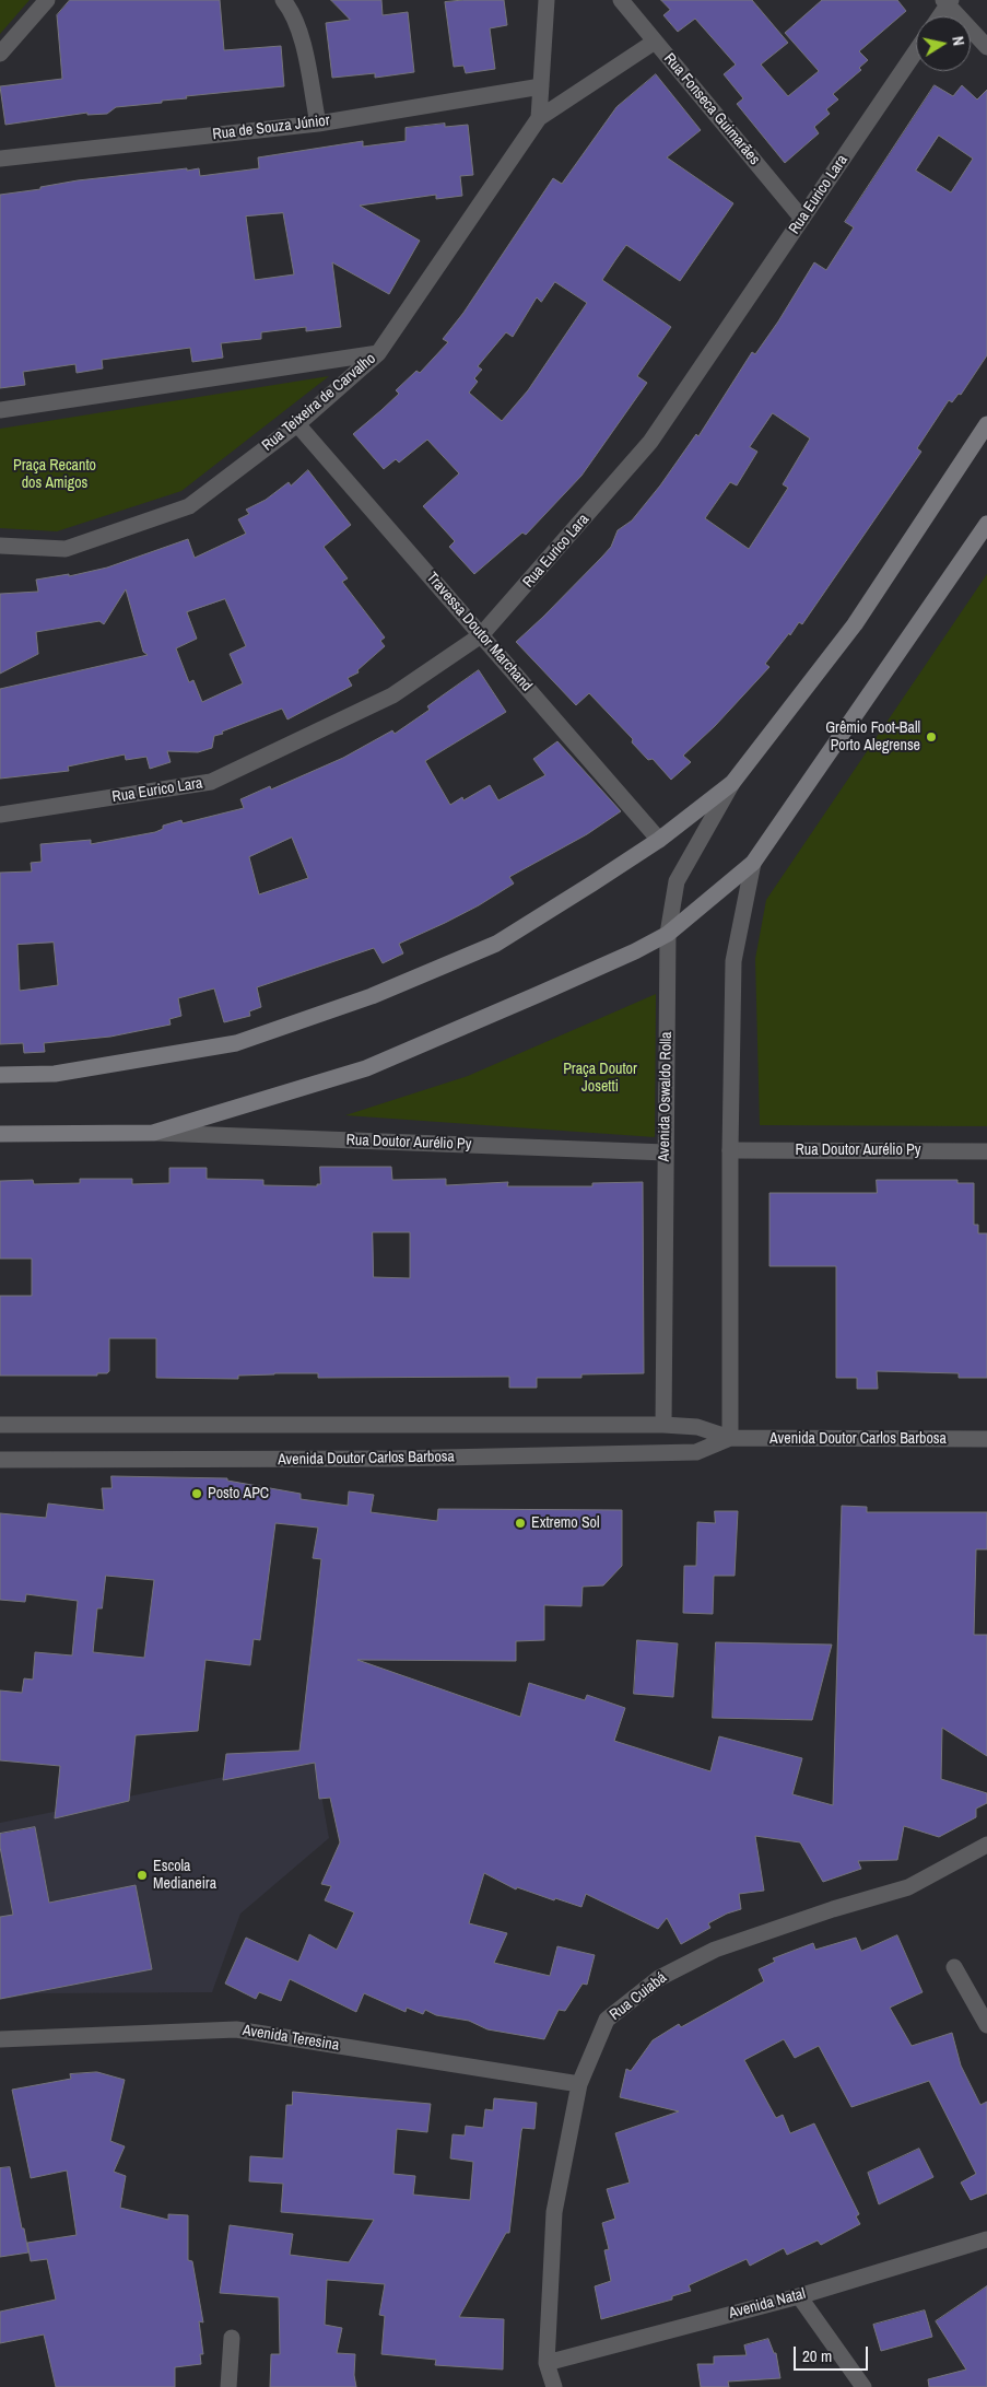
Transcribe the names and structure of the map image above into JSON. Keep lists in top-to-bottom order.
{
  "streets": {
    "street": [
      "Rua Fonseca Guimarães",
      "Rua de Souza Júnior",
      "Rua Eurico Lara",
      "Rua Teixeira de Carvalho",
      "Travessa Doutor Marchand",
      "Avenida Oswaldo Rolla",
      "Rua Doutor Aurélio Py",
      "Avenida Doutor Carlos Barbosa",
      "Rua Cuiabá",
      "Avenida Teresina",
      "Avenida Natal"
    ]
  },
  "crossings": [
    ["Rua Fonseca Guimarães", "Rua Eurico Lara"],
    ["Rua Fonseca Guimarães", "Rua Teixeira de Carvalho"],
    ["Rua Eurico Lara", "Travessa Doutor Marchand"],
    ["Rua Teixeira de Carvalho", "Travessa Doutor Marchand"],
    ["Avenida Oswaldo Rolla", "Rua Doutor Aurélio Py"],
    ["Avenida Oswaldo Rolla", "Avenida Doutor Carlos Barbosa"],
    ["Rua Cuiabá", "Avenida Teresina"],
    ["Rua Cuiabá", "Avenida Natal"]
  ],
  "parks": ["Praça Recanto dos Amigos", "Praça Doutor Josetti"],
  "places": [
    "Grêmio Foot-Ball Porto Alegrense",
    "Posto APC",
    "Extremo Sol",
    "Escola Medianeira"
  ],
  "scale_bar": "20 m",
  "north": "right"
}
